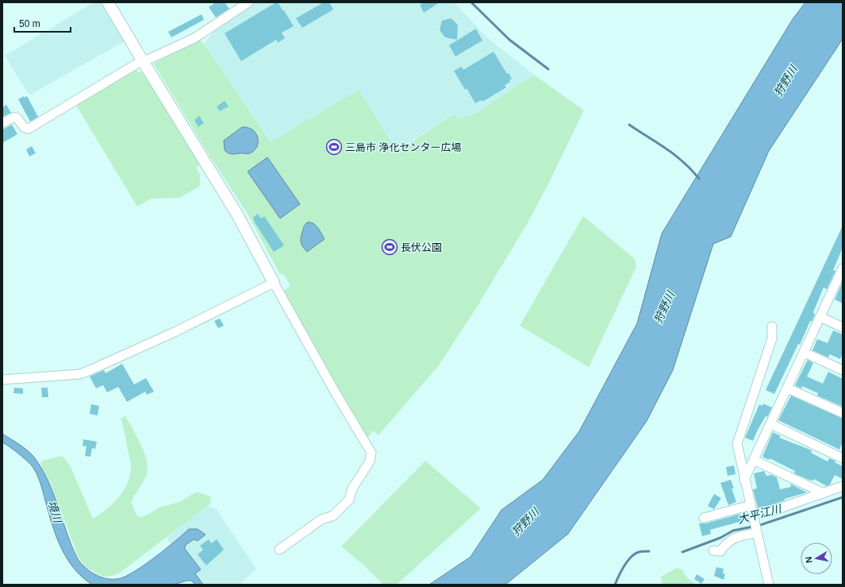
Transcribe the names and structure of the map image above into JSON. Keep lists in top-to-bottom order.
{
  "water": ["狩野川", "境川", "大平江川"],
  "places": {
    "sports": ["三島市 浄化センター広場", "長伏公園"]
  },
  "scale_bar": "50 m",
  "north": "left"
}
